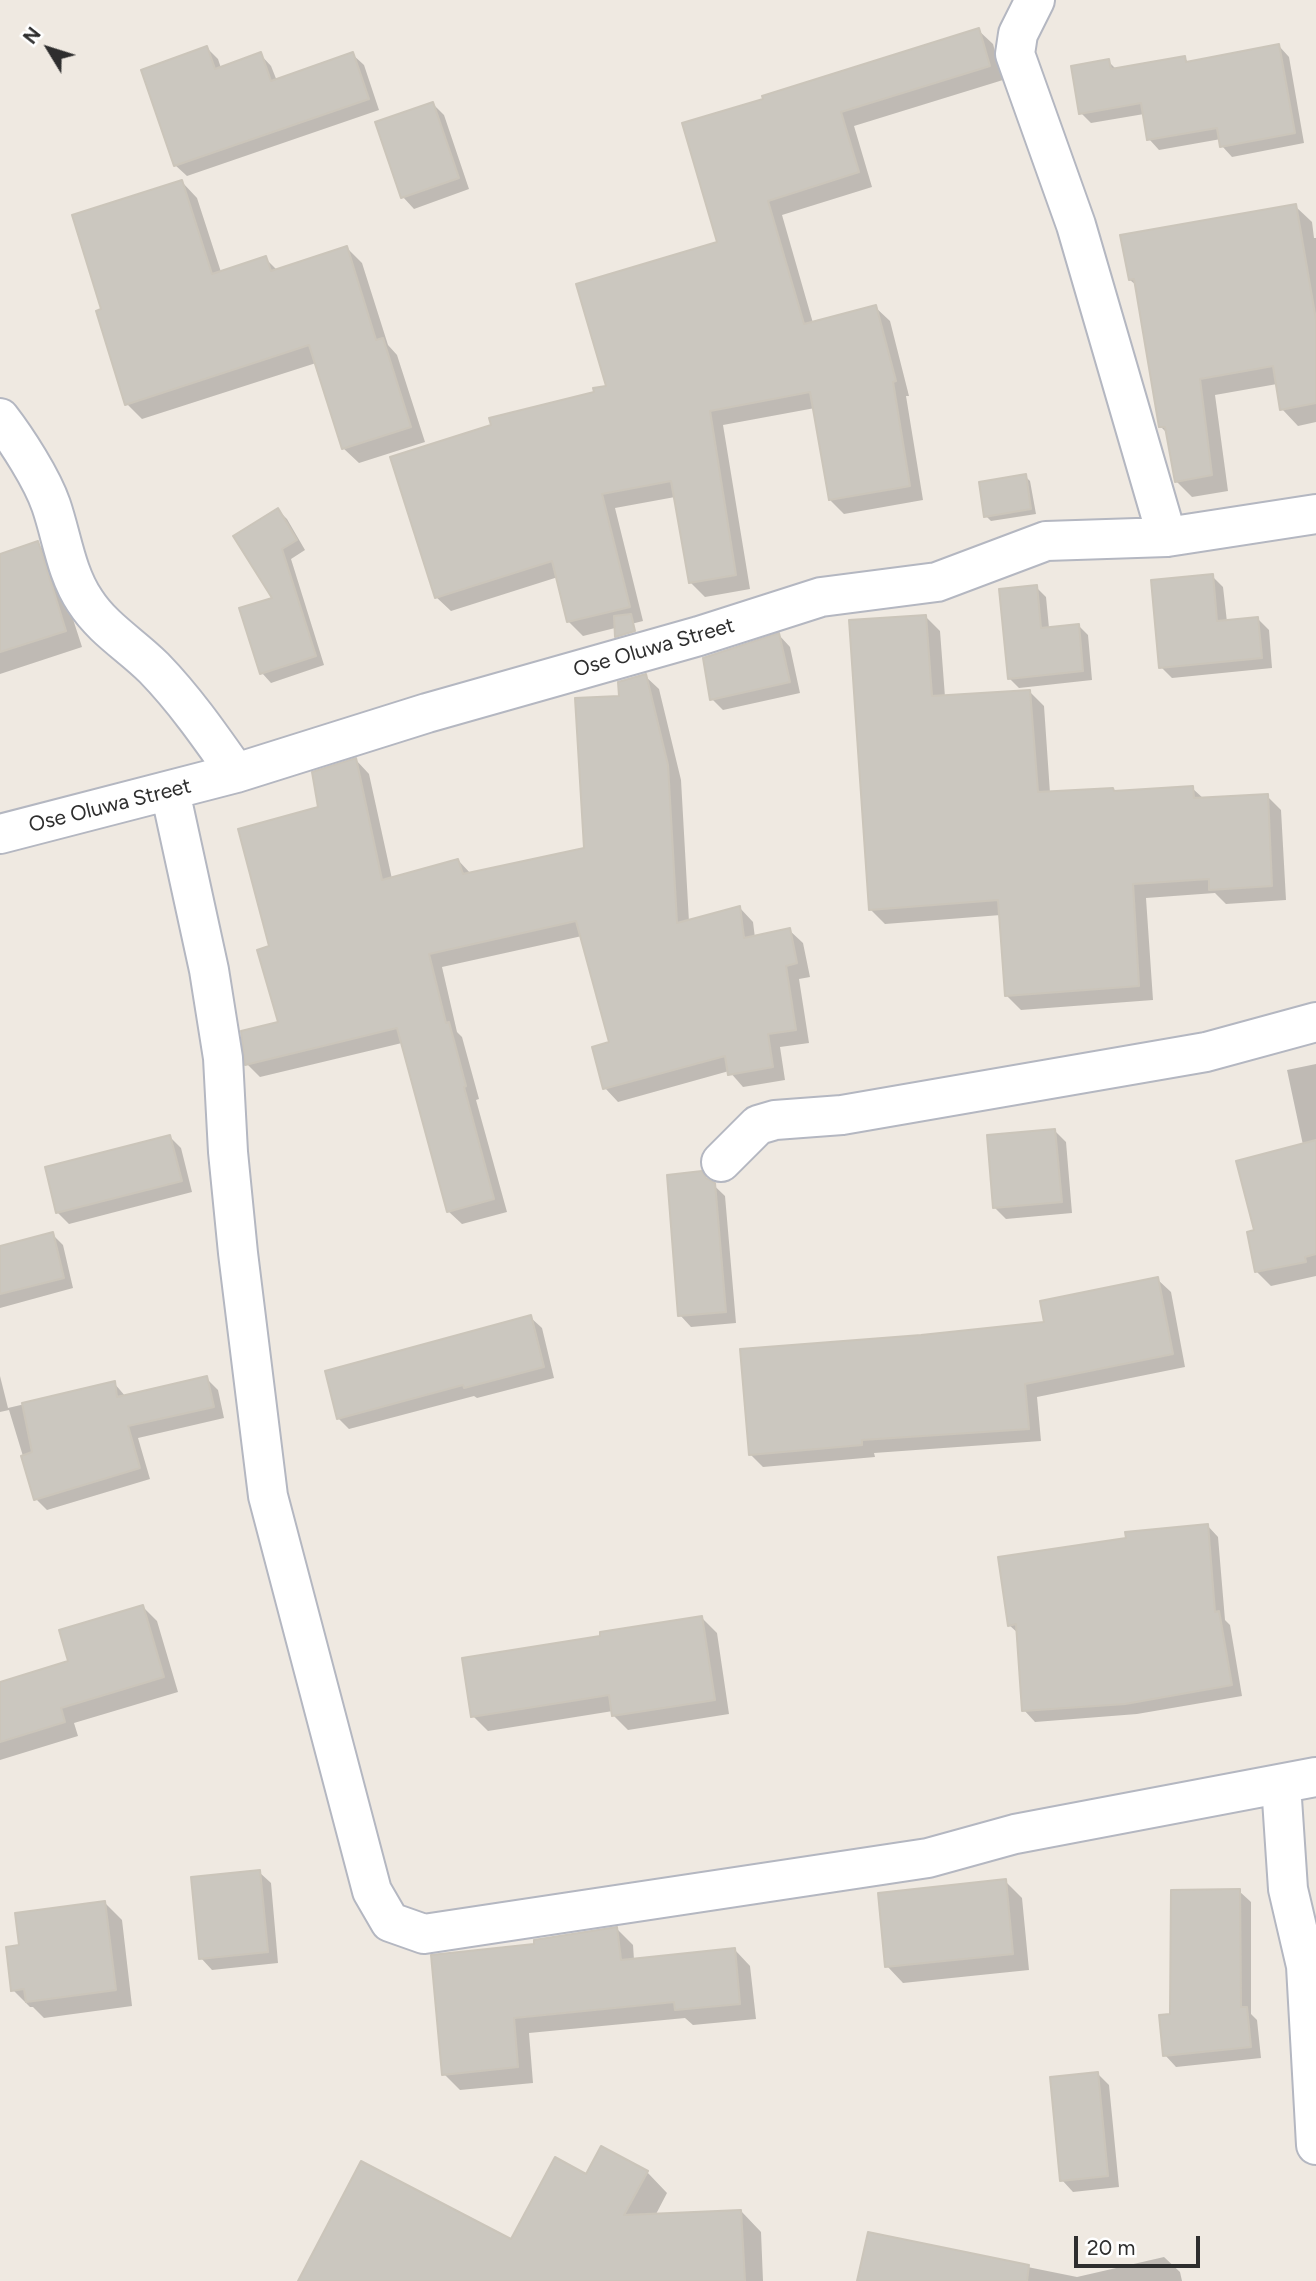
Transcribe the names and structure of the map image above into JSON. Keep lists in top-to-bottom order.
{
  "streets": {
    "street": ["Ose Oluwa Street"]
  },
  "scale_bar": "20 m",
  "north": "top left"
}
